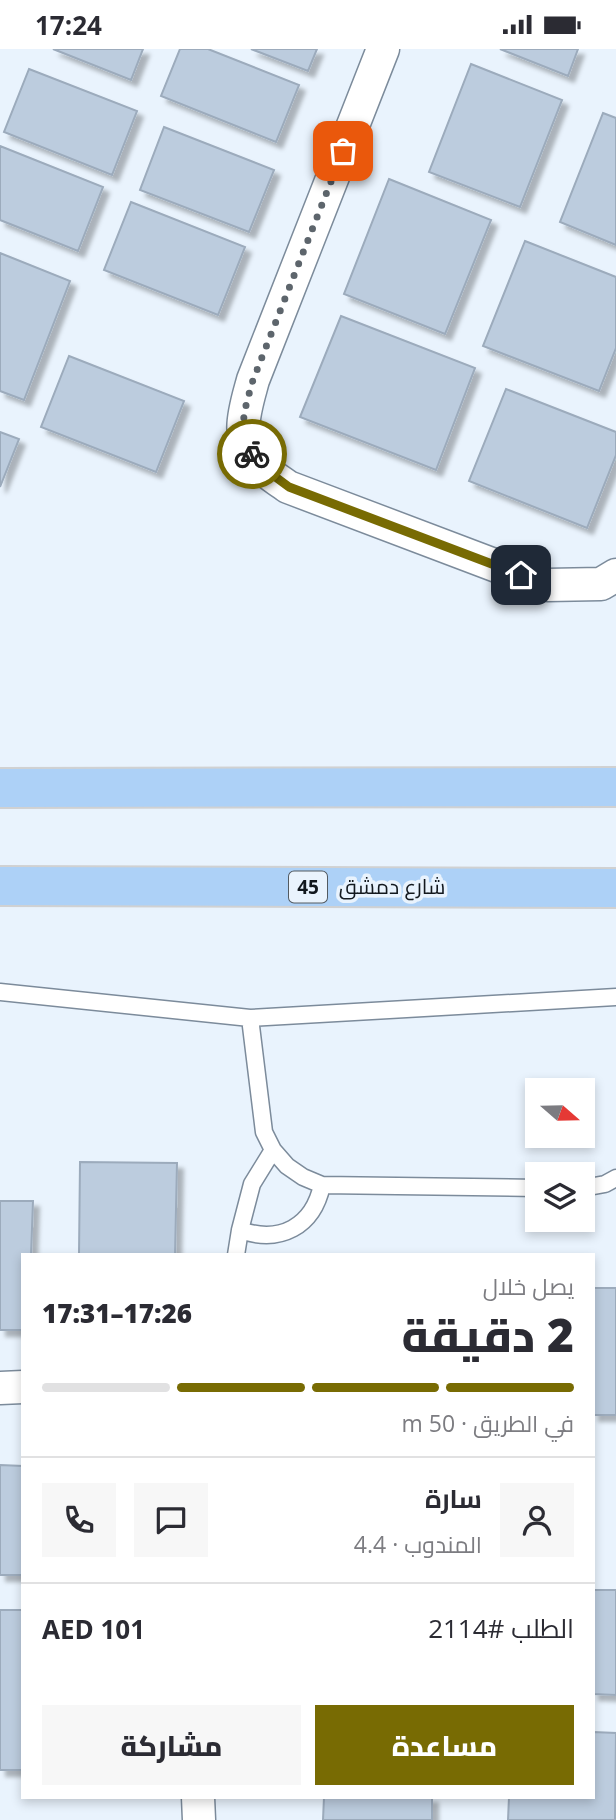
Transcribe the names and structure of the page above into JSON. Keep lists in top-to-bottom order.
{
  "streets": {
    "main road": ["45", "شارع دمشق"]
  },
  "north": "right",
  "page": {
    "status": "17:24",
    "heading": ["2 دقيقة", "يصل خلال", "17:26–17:31"],
    "panel": [
      "سارة",
      "المندوب · 4.4",
      "الطلب #2114",
      "AED 101"
    ],
    "bar": "في الطريق · 50 m",
    "buttons": ["مساعدة", "مشاركة"]
  }
}
